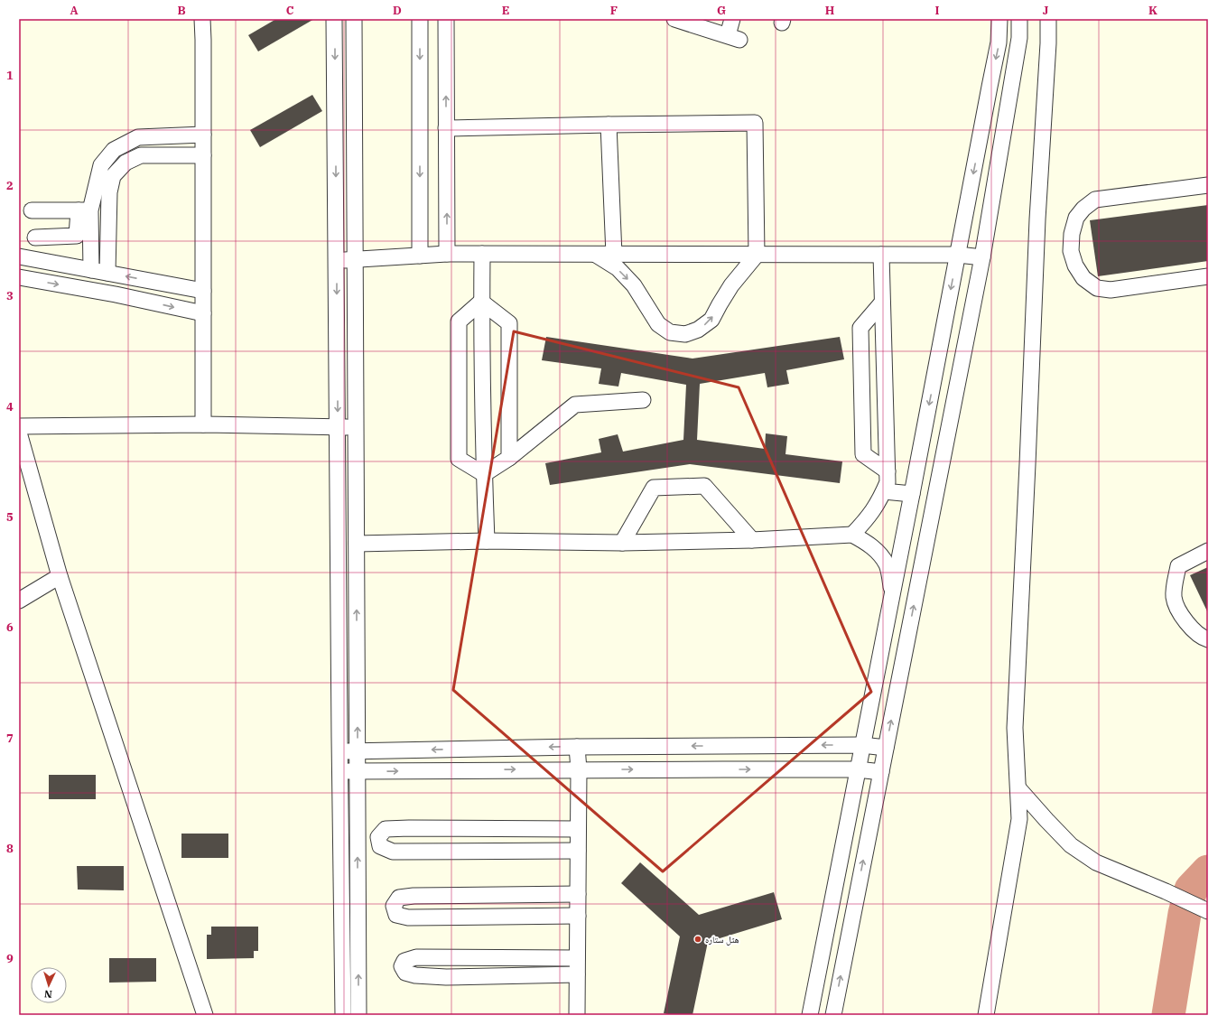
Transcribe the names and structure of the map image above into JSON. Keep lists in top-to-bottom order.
{
  "places": ["هتل ستاره"],
  "north": "bottom",
  "grid": {
    "columns": [
      "A",
      "B",
      "C",
      "D",
      "E",
      "F",
      "G",
      "H",
      "I",
      "J",
      "K"
    ],
    "rows": [
      "1",
      "2",
      "3",
      "4",
      "5",
      "6",
      "7",
      "8",
      "9"
    ]
  }
}
